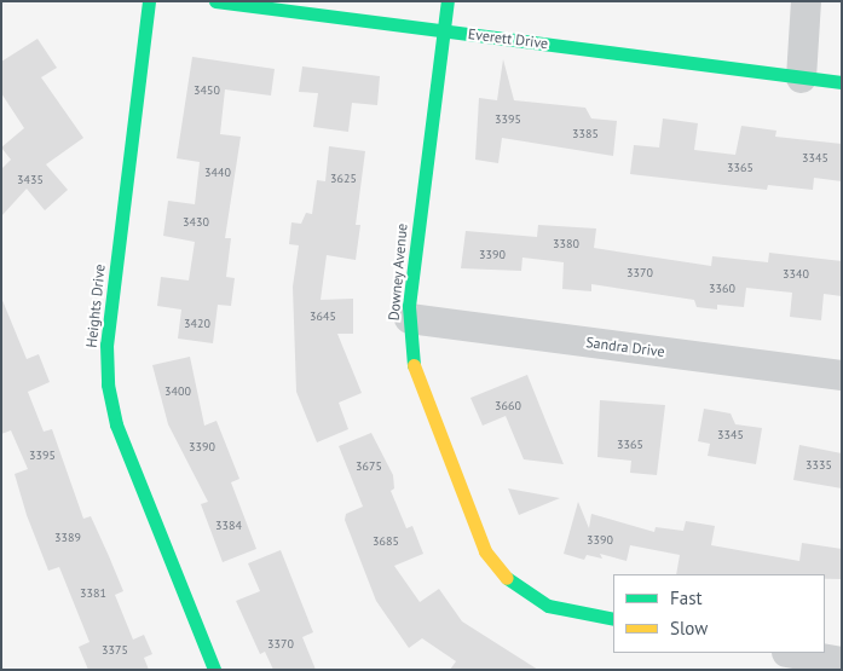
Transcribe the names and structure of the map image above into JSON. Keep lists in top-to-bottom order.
{
  "streets": {
    "street": [
      "Everett Drive",
      "Downey Avenue",
      "Heights Drive",
      "Sandra Drive"
    ]
  },
  "crossings": [
    ["Everett Drive", "Downey Avenue"],
    ["Downey Avenue", "Sandra Drive"]
  ],
  "house_numbers": [
    "3450",
    "3395",
    "3385",
    "3345",
    "3365",
    "3440",
    "3625",
    "3435",
    "3430",
    "3380",
    "3390",
    "3370",
    "3340",
    "3360",
    "3645",
    "3420",
    "3400",
    "3660",
    "3345",
    "3365",
    "3390",
    "3395",
    "3335",
    "3675",
    "3384",
    "3389",
    "3390",
    "3685",
    "3381",
    "3370",
    "3375"
  ],
  "legend": ["Fast", "Slow"]
}
